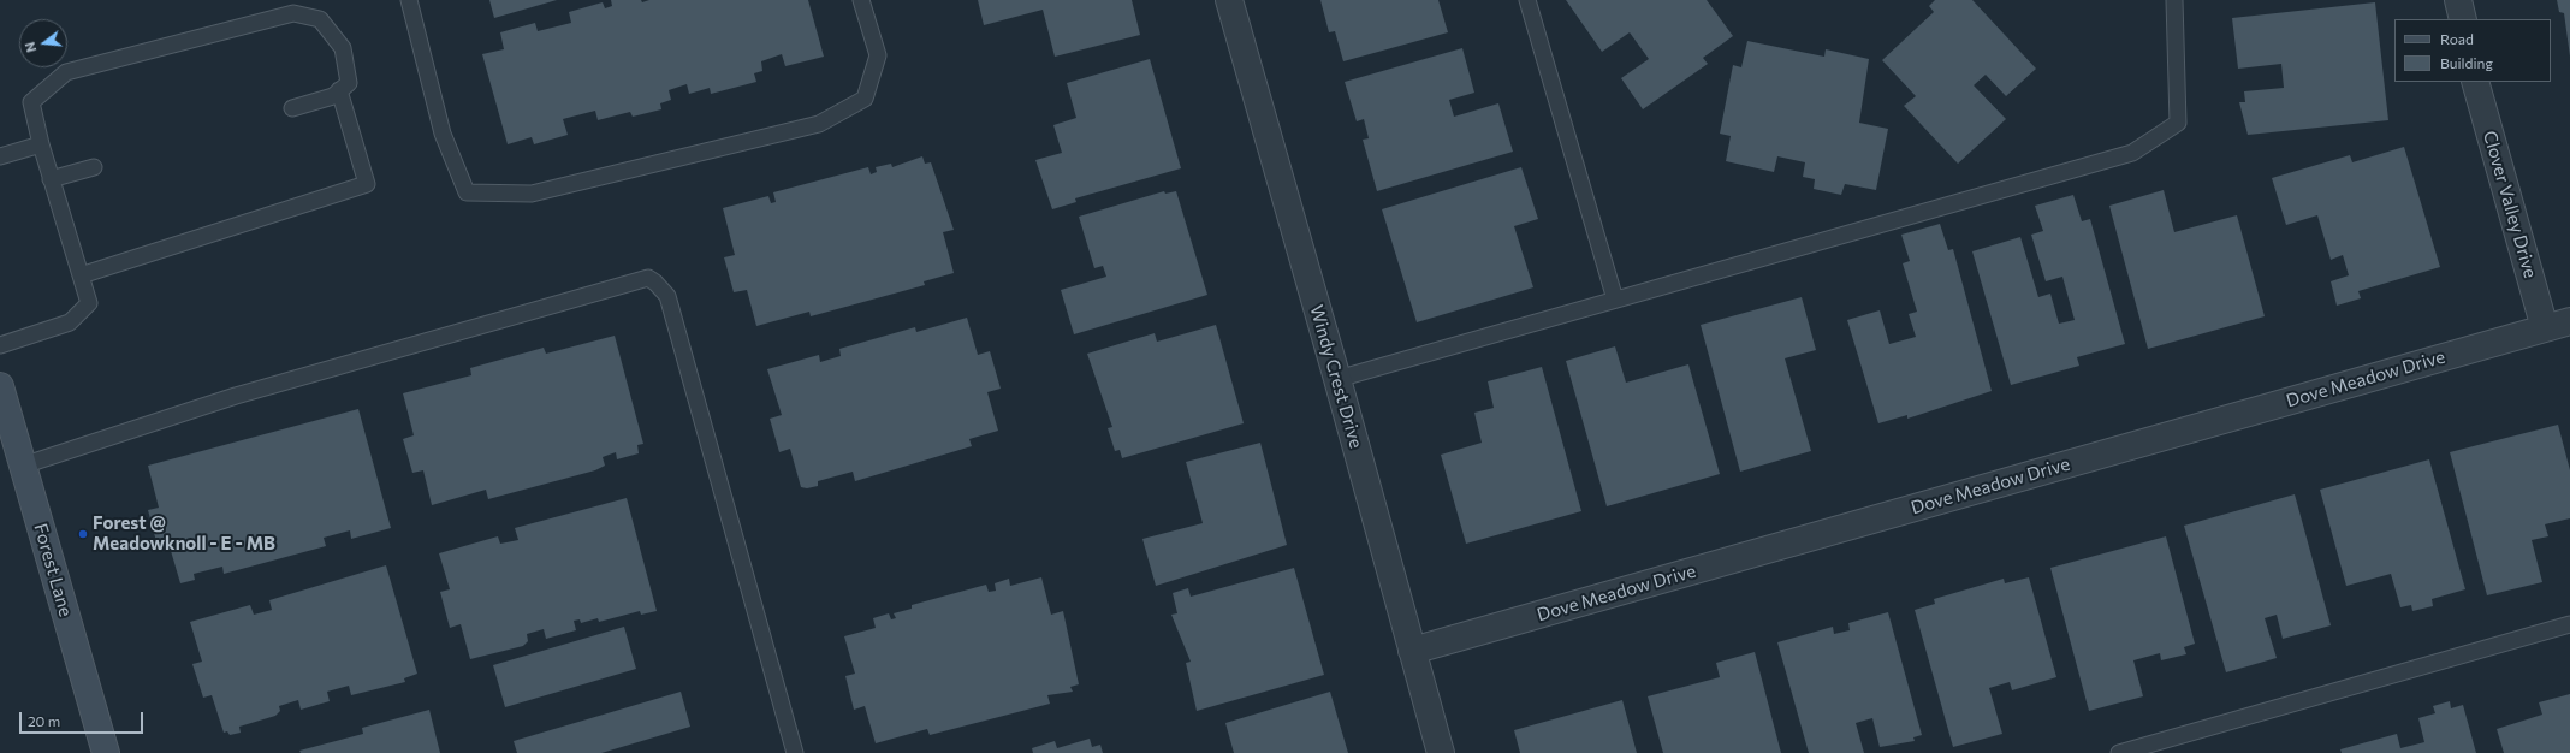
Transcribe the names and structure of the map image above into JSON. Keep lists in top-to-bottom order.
{
  "streets": {
    "main road": ["Forest Lane"],
    "street": ["Clover Valley Drive", "Windy Crest Drive", "Dove Meadow Drive"]
  },
  "crossings": [
    ["Clover Valley Drive", "Dove Meadow Drive"],
    ["Windy Crest Drive", "Dove Meadow Drive"]
  ],
  "places": ["Forest @ Meadowknoll - E - MB"],
  "legend": ["Road", "Building"],
  "scale_bar": "20 m",
  "north": "left"
}
